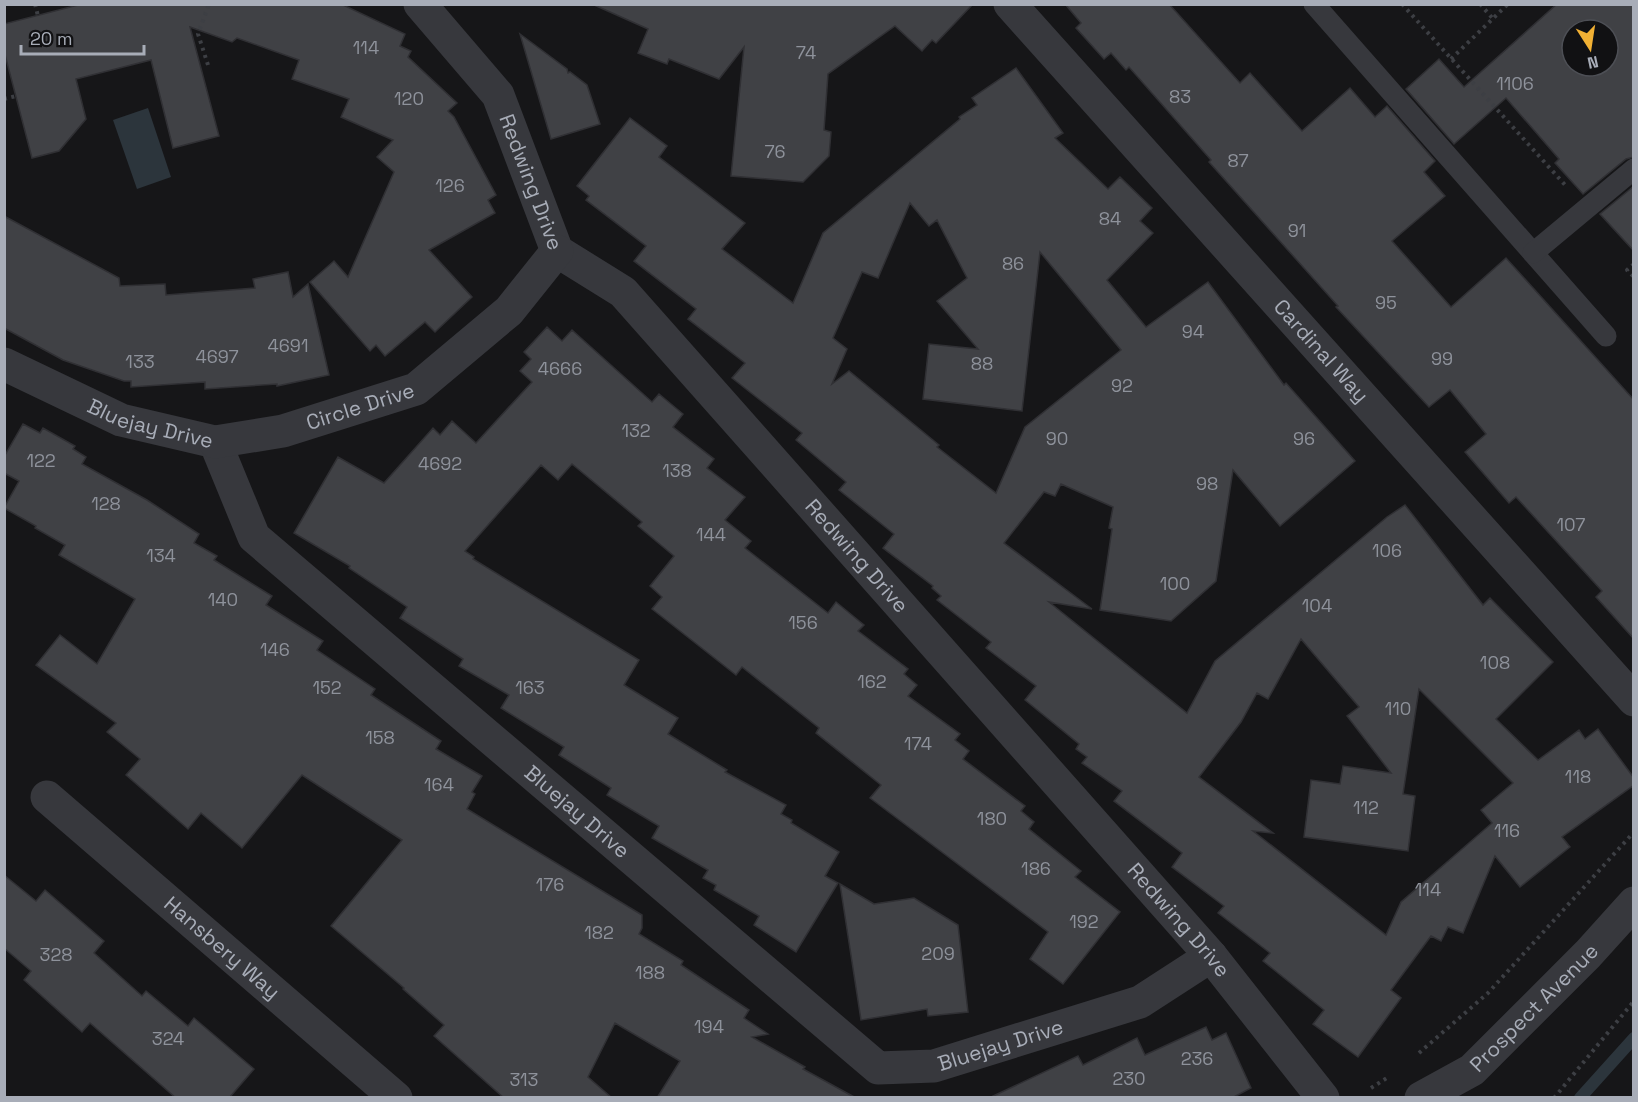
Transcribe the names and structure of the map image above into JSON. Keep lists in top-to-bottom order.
{
  "streets": {
    "street": [
      "Redwing Drive",
      "Cardinal Way",
      "Circle Drive",
      "Bluejay Drive",
      "Hansbery Way",
      "Prospect Avenue"
    ]
  },
  "crossings": [
    ["Redwing Drive", "Circle Drive"],
    ["Redwing Drive", "Bluejay Drive"],
    ["Circle Drive", "Bluejay Drive"]
  ],
  "house_numbers": [
    "114",
    "74",
    "1106",
    "83",
    "120",
    "76",
    "87",
    "126",
    "84",
    "91",
    "86",
    "95",
    "94",
    "4691",
    "4697",
    "99",
    "133",
    "88",
    "4666",
    "92",
    "132",
    "90",
    "96",
    "122",
    "4692",
    "138",
    "98",
    "128",
    "107",
    "144",
    "106",
    "134",
    "100",
    "140",
    "104",
    "156",
    "146",
    "108",
    "162",
    "152",
    "163",
    "110",
    "158",
    "174",
    "118",
    "164",
    "112",
    "180",
    "116",
    "186",
    "176",
    "114",
    "192",
    "182",
    "209",
    "328",
    "188",
    "194",
    "324",
    "236",
    "230",
    "313"
  ],
  "scale_bar": "20 m",
  "north": "bottom"
}
